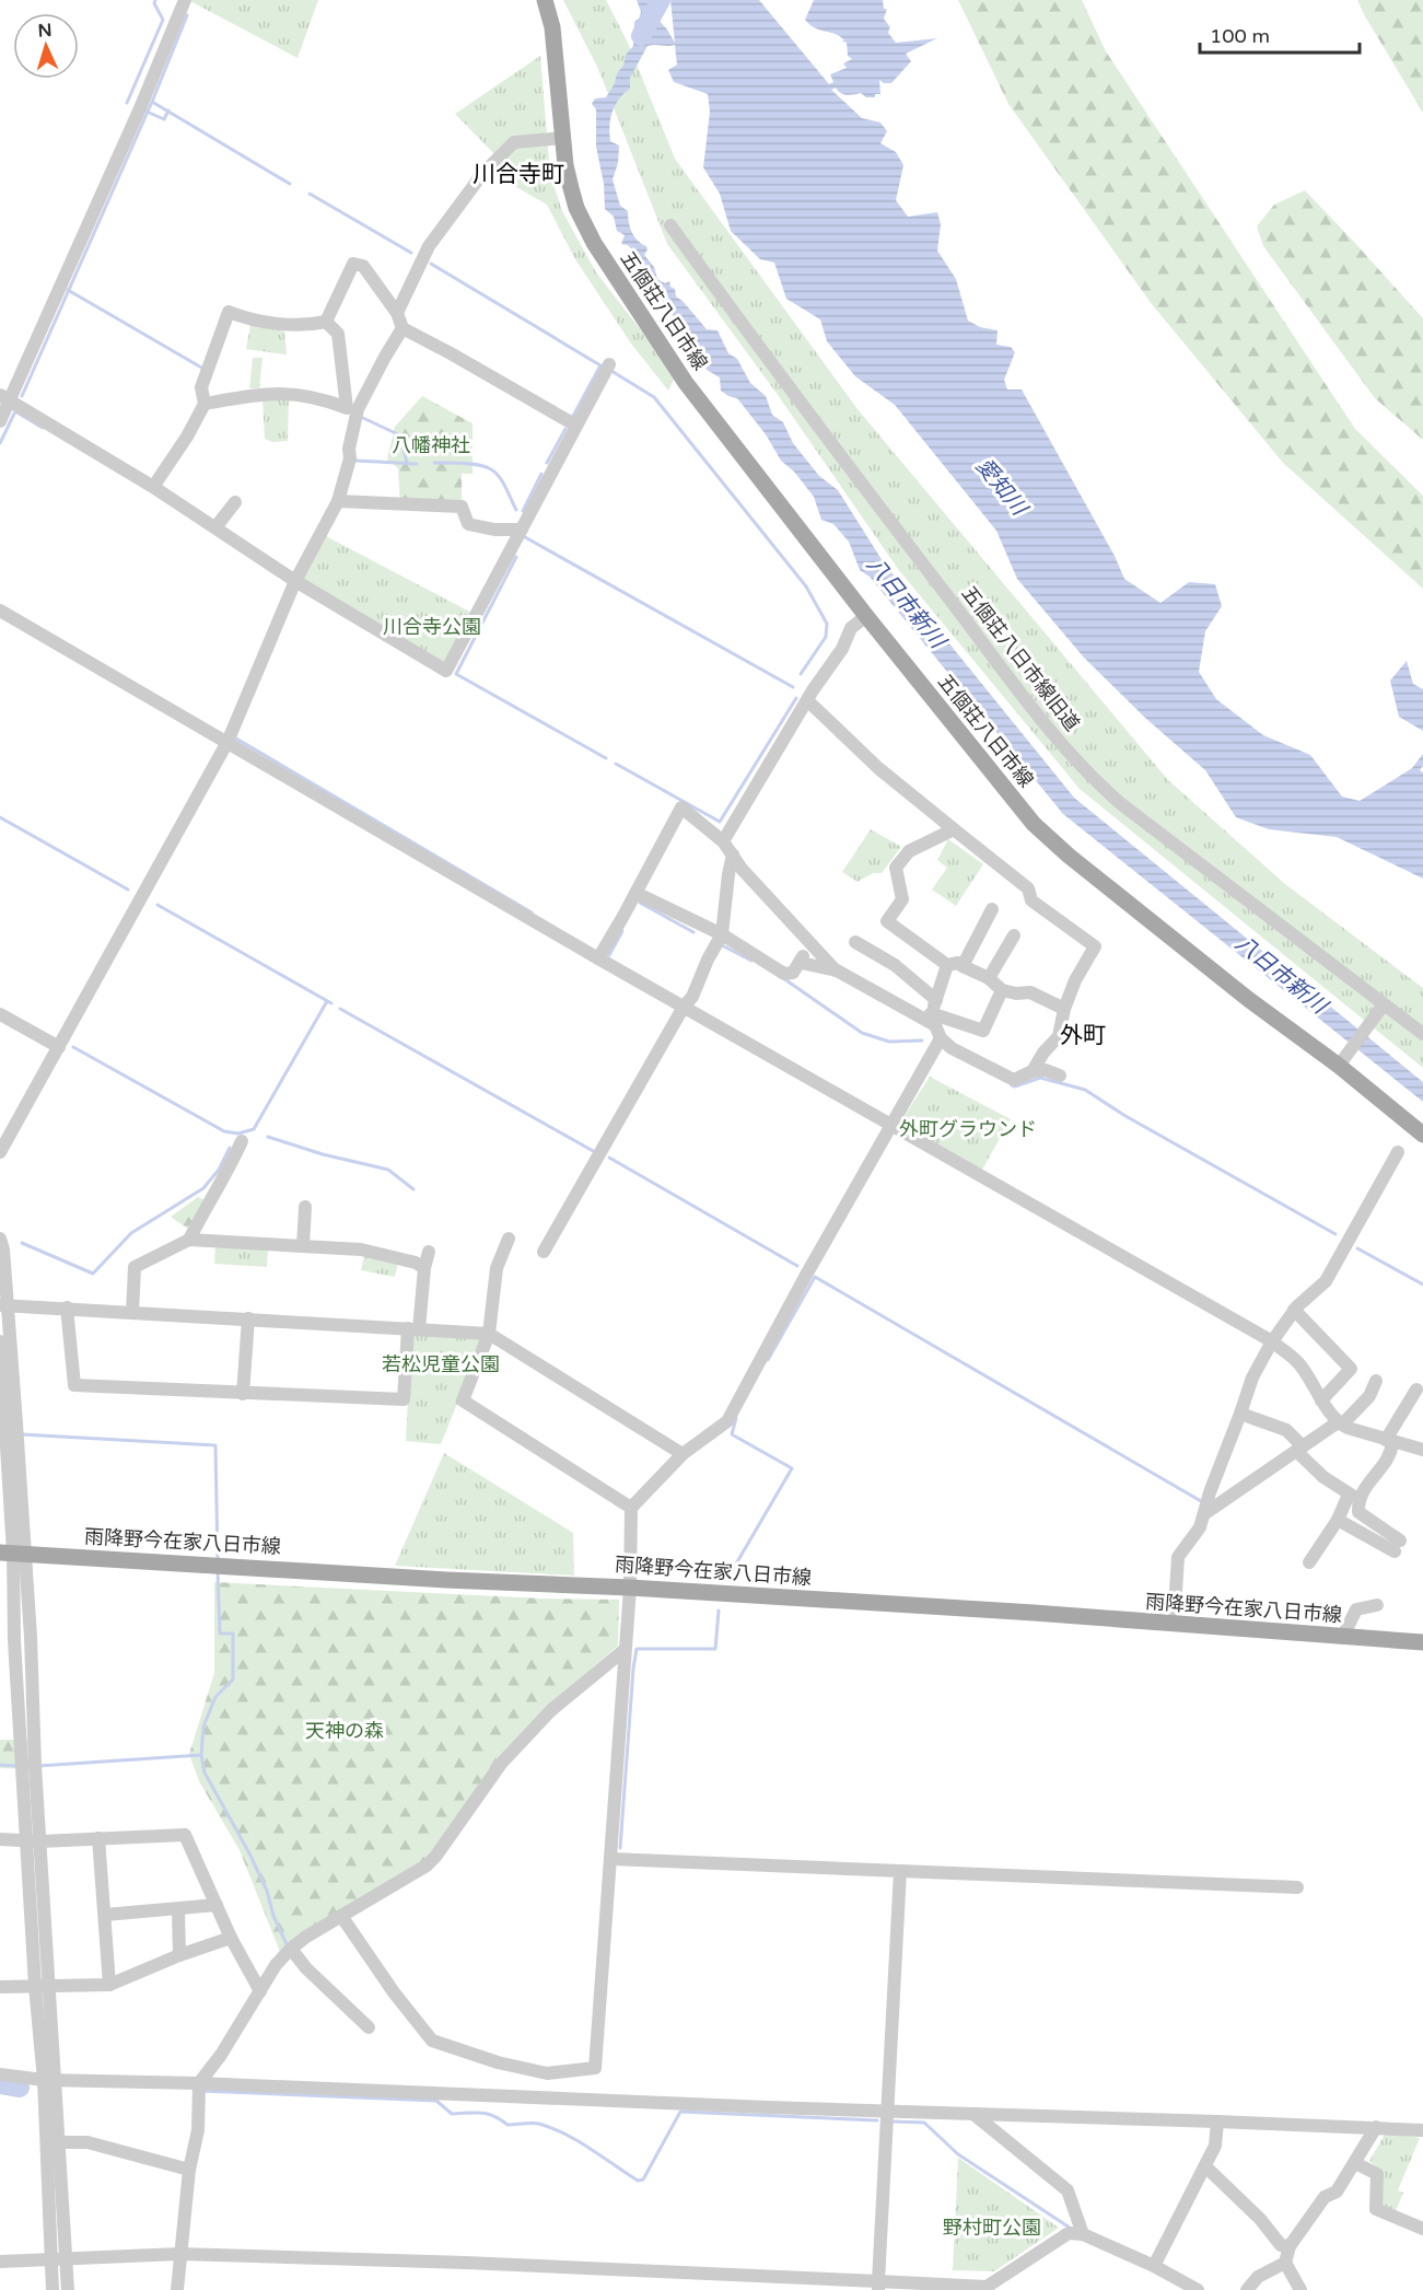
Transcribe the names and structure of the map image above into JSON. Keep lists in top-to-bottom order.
{
  "streets": {
    "main road": ["五個荘八日市線", "雨降野今在家八日市線"],
    "street": ["五個荘八日市線旧道"]
  },
  "districts": ["川合寺町", "外町"],
  "water": ["愛知川", "八日市新川"],
  "parks": [
    "八幡神社",
    "川合寺公園",
    "外町グラウンド",
    "若松児童公園",
    "天神の森",
    "野村町公園"
  ],
  "scale_bar": "100 m",
  "north": "top"
}
